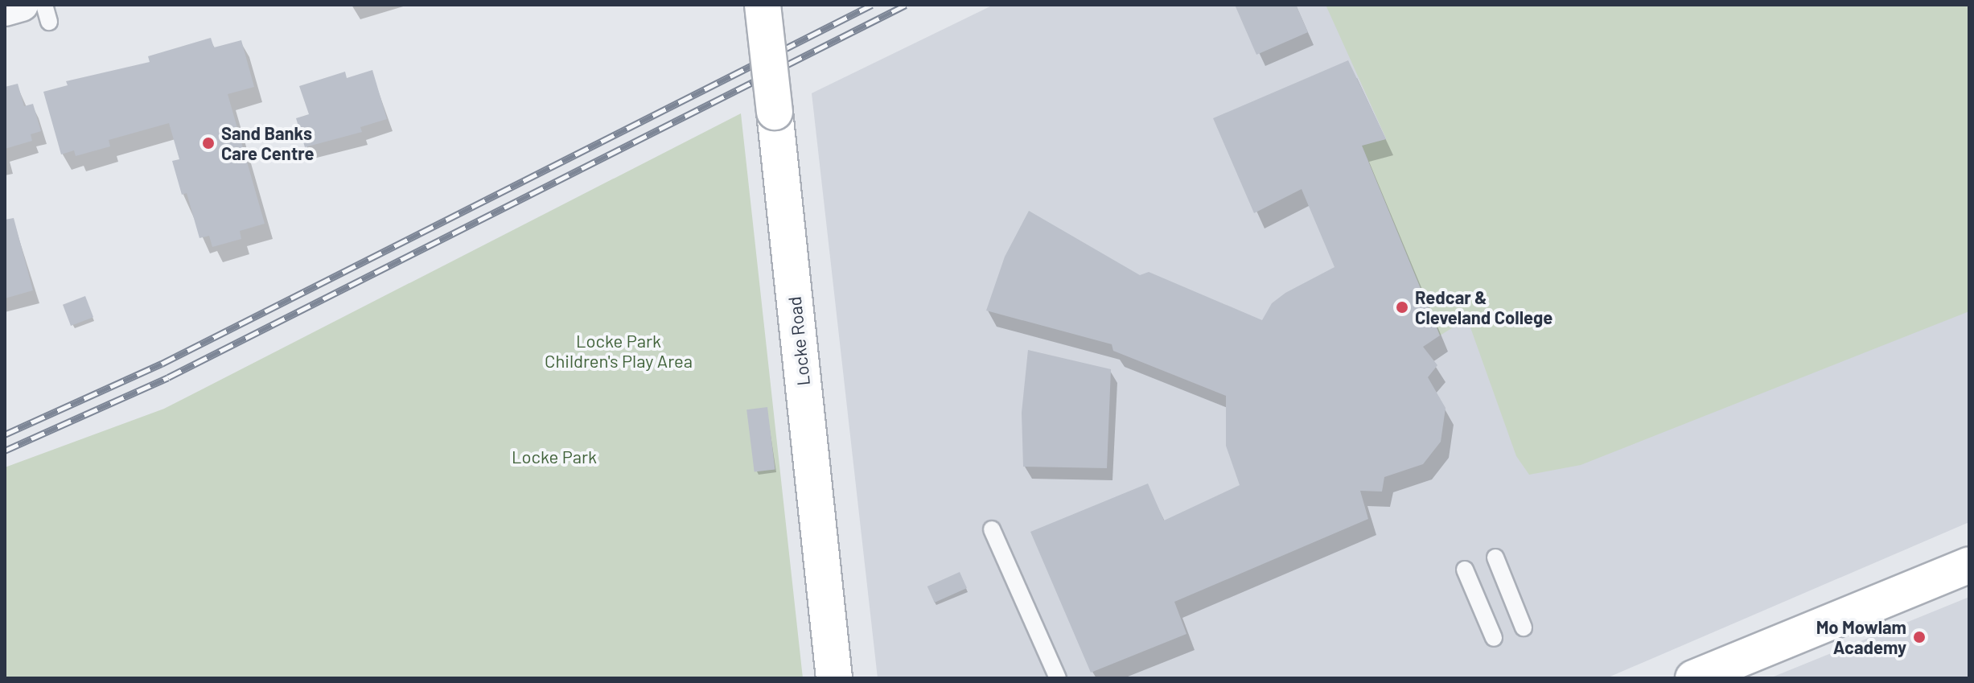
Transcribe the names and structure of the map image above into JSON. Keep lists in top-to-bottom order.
{
  "streets": {
    "street": ["Locke Road"]
  },
  "parks": ["Locke Park Children's Play Area", "Locke Park"],
  "places": ["Sand Banks Care Centre", "Redcar & Cleveland College", "Mo Mowlam Academy"]
}
